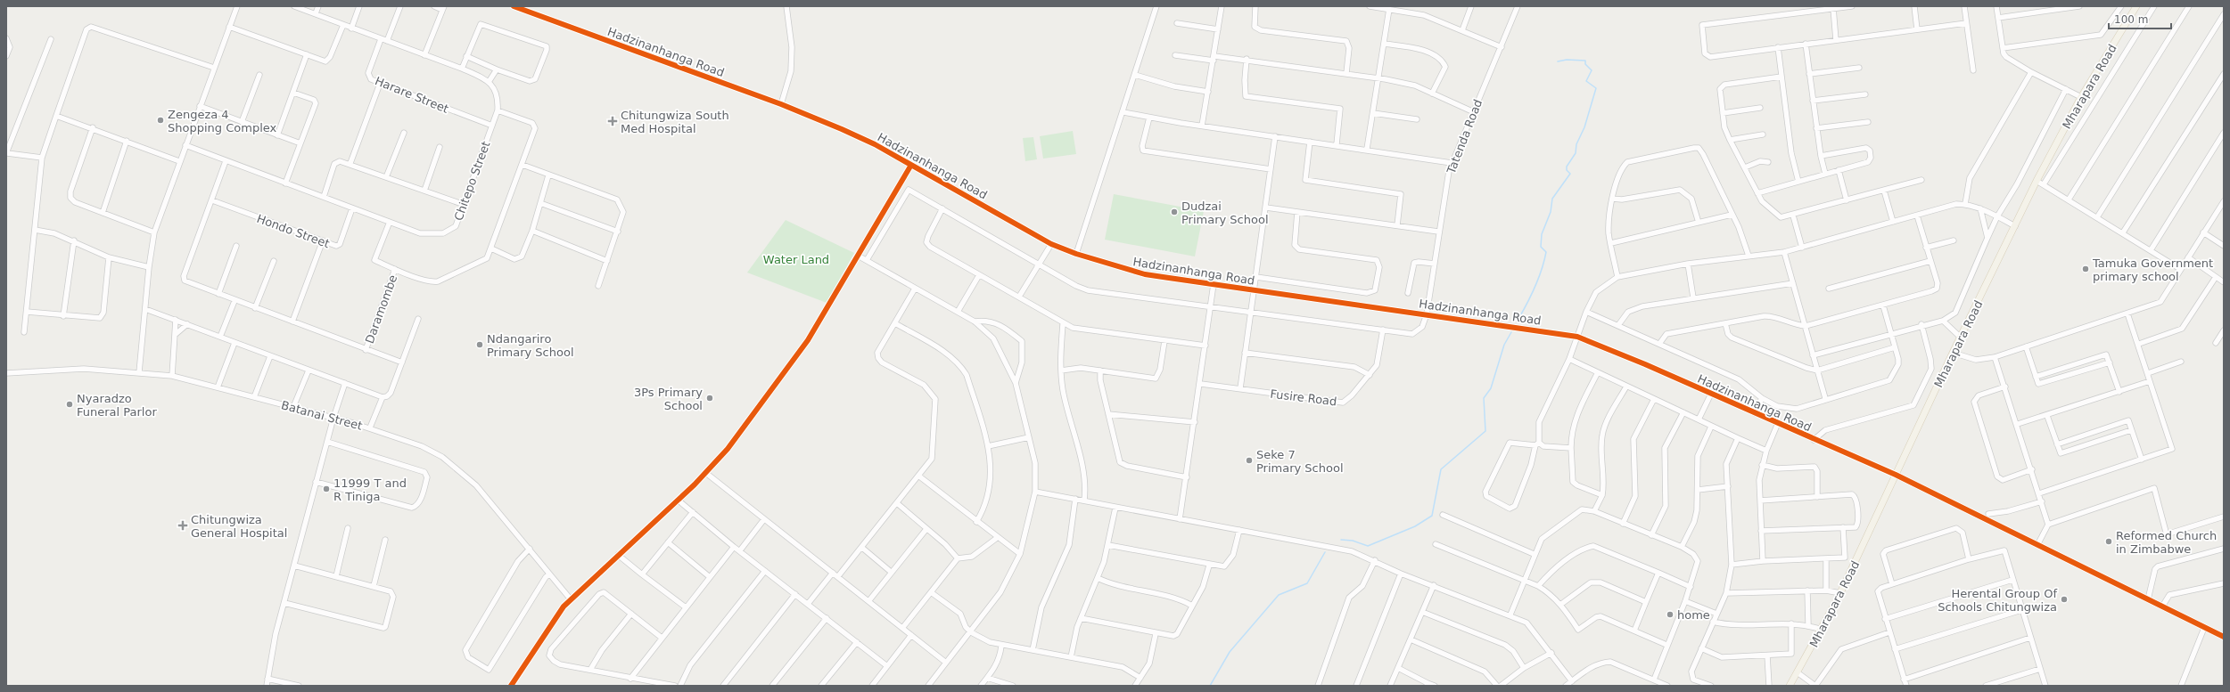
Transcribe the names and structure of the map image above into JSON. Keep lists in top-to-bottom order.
{
  "streets": {
    "main road": ["Mharapara Road"],
    "street": [
      "Hadzinanhanga Road",
      "Harare Street",
      "Tatenda Road",
      "Chitepo Street",
      "Hondo Street",
      "Daramombe",
      "Fusire Road",
      "Batanai Street"
    ]
  },
  "crossings": [
    ["Hadzinanhanga Road", "Mharapara Road"],
    ["Hadzinanhanga Road", "Tatenda Road"],
    ["Harare Street", "Chitepo Street"],
    ["Tatenda Road", "Fusire Road"],
    ["Chitepo Street", "Hondo Street"]
  ],
  "parks": ["Water Land"],
  "places": {
    "other": [
      "Zengeza 4 Shopping Complex",
      "Dudzai Primary School",
      "Tamuka Government primary school",
      "Ndangariro Primary School",
      "3Ps Primary School",
      "Nyaradzo Funeral Parlor",
      "Seke 7 Primary School",
      "11999 T and R Tiniga",
      "Reformed Church in Zimbabwe",
      "Herental Group Of Schools Chitungwiza",
      "home"
    ],
    "health": ["Chitungwiza South Med Hospital", "Chitungwiza General Hospital"]
  },
  "scale_bar": "100 m"
}
